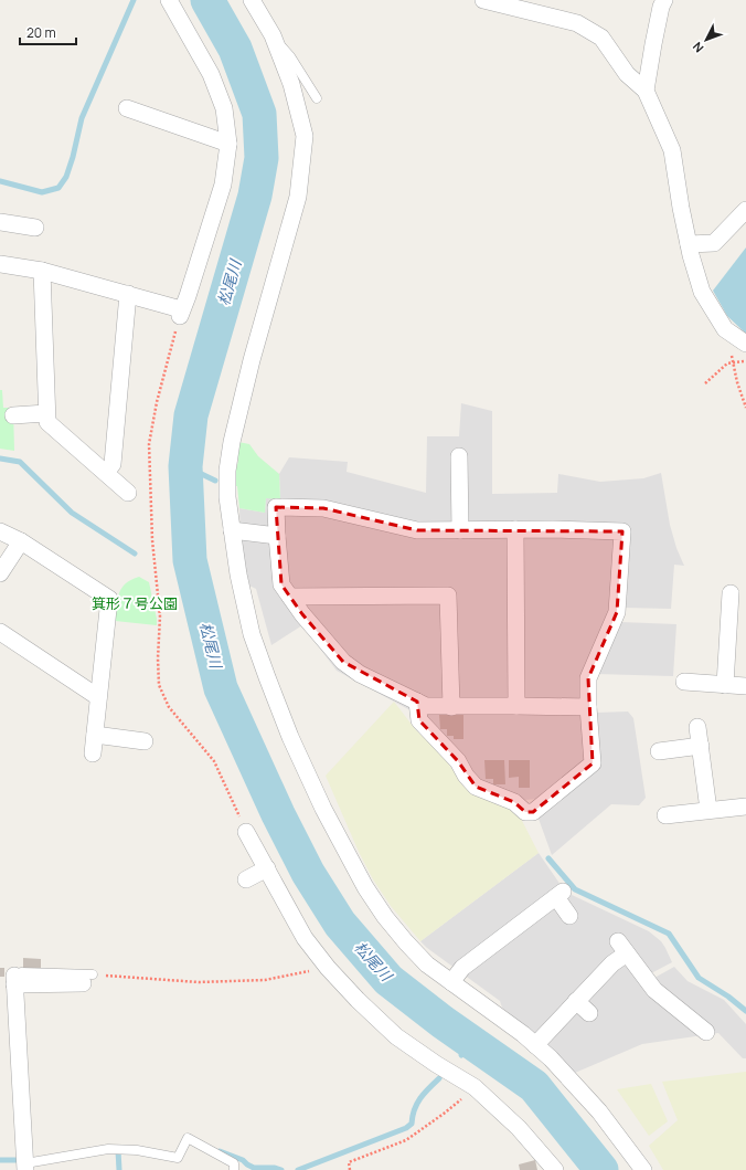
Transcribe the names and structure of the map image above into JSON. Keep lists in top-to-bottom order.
{
  "water": ["松尾川"],
  "parks": ["箕形７号公園"],
  "scale_bar": "20 m",
  "north": "bottom left"
}
